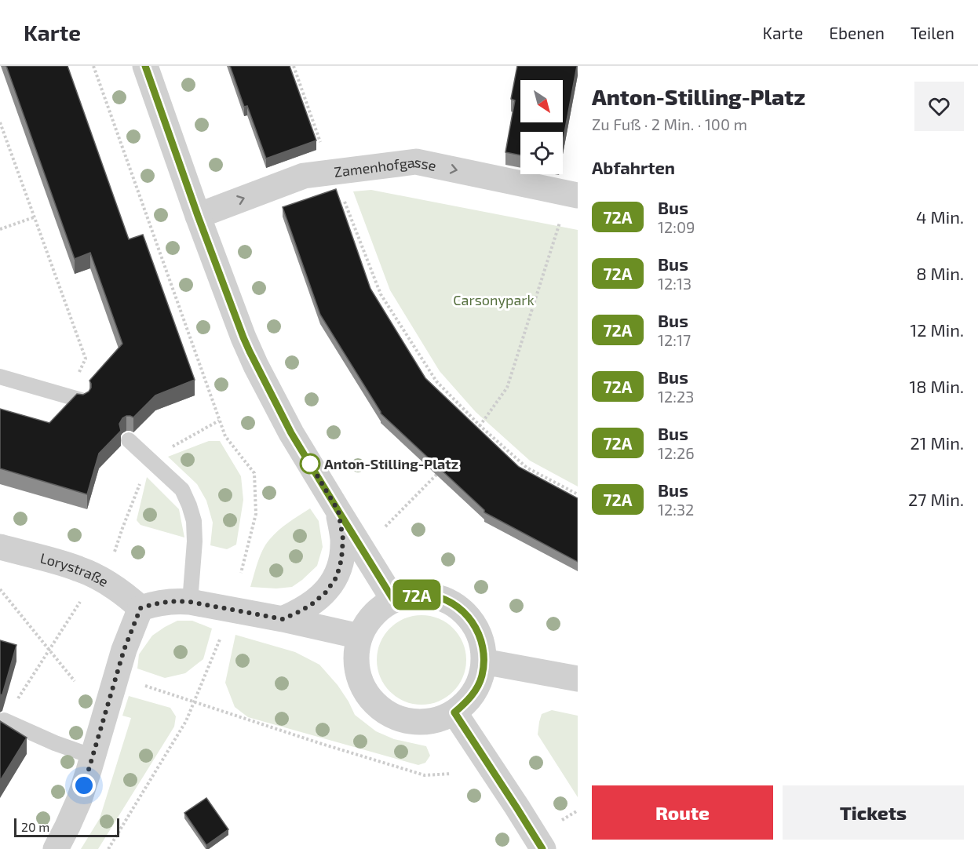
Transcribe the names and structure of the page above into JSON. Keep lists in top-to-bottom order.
{
  "streets": {
    "street": ["Zamenhofgasse", "Lorystraße"]
  },
  "one_way": ["Zamenhofgasse"],
  "parks": ["Carsonypark"],
  "places": ["Anton-Stilling-Platz"],
  "lines": ["bus line 72A"],
  "scale_bar": "20 m",
  "north": "bottom right",
  "page": {
    "header": "Karte",
    "nav": ["Karte", "Ebenen", "Teilen"],
    "on_map": "72A",
    "heading": [
      ["Anton-Stilling-Platz", "Zu Fuß · 2 Min. · 100 m"],
      "Abfahrten"
    ],
    "list": [
      {
        "mark": "72A",
        "name": "Bus",
        "note": "12:09",
        "value": "4 Min."
      },
      {
        "mark": "72A",
        "name": "Bus",
        "note": "12:13",
        "value": "8 Min."
      },
      {
        "mark": "72A",
        "name": "Bus",
        "note": "12:17",
        "value": "12 Min."
      },
      {
        "mark": "72A",
        "name": "Bus",
        "note": "12:23",
        "value": "18 Min."
      },
      {
        "mark": "72A",
        "name": "Bus",
        "note": "12:26",
        "value": "21 Min."
      },
      {
        "mark": "72A",
        "name": "Bus",
        "note": "12:32",
        "value": "27 Min."
      }
    ],
    "buttons": ["Route", "Tickets"],
    "scale": "20 m"
  }
}
